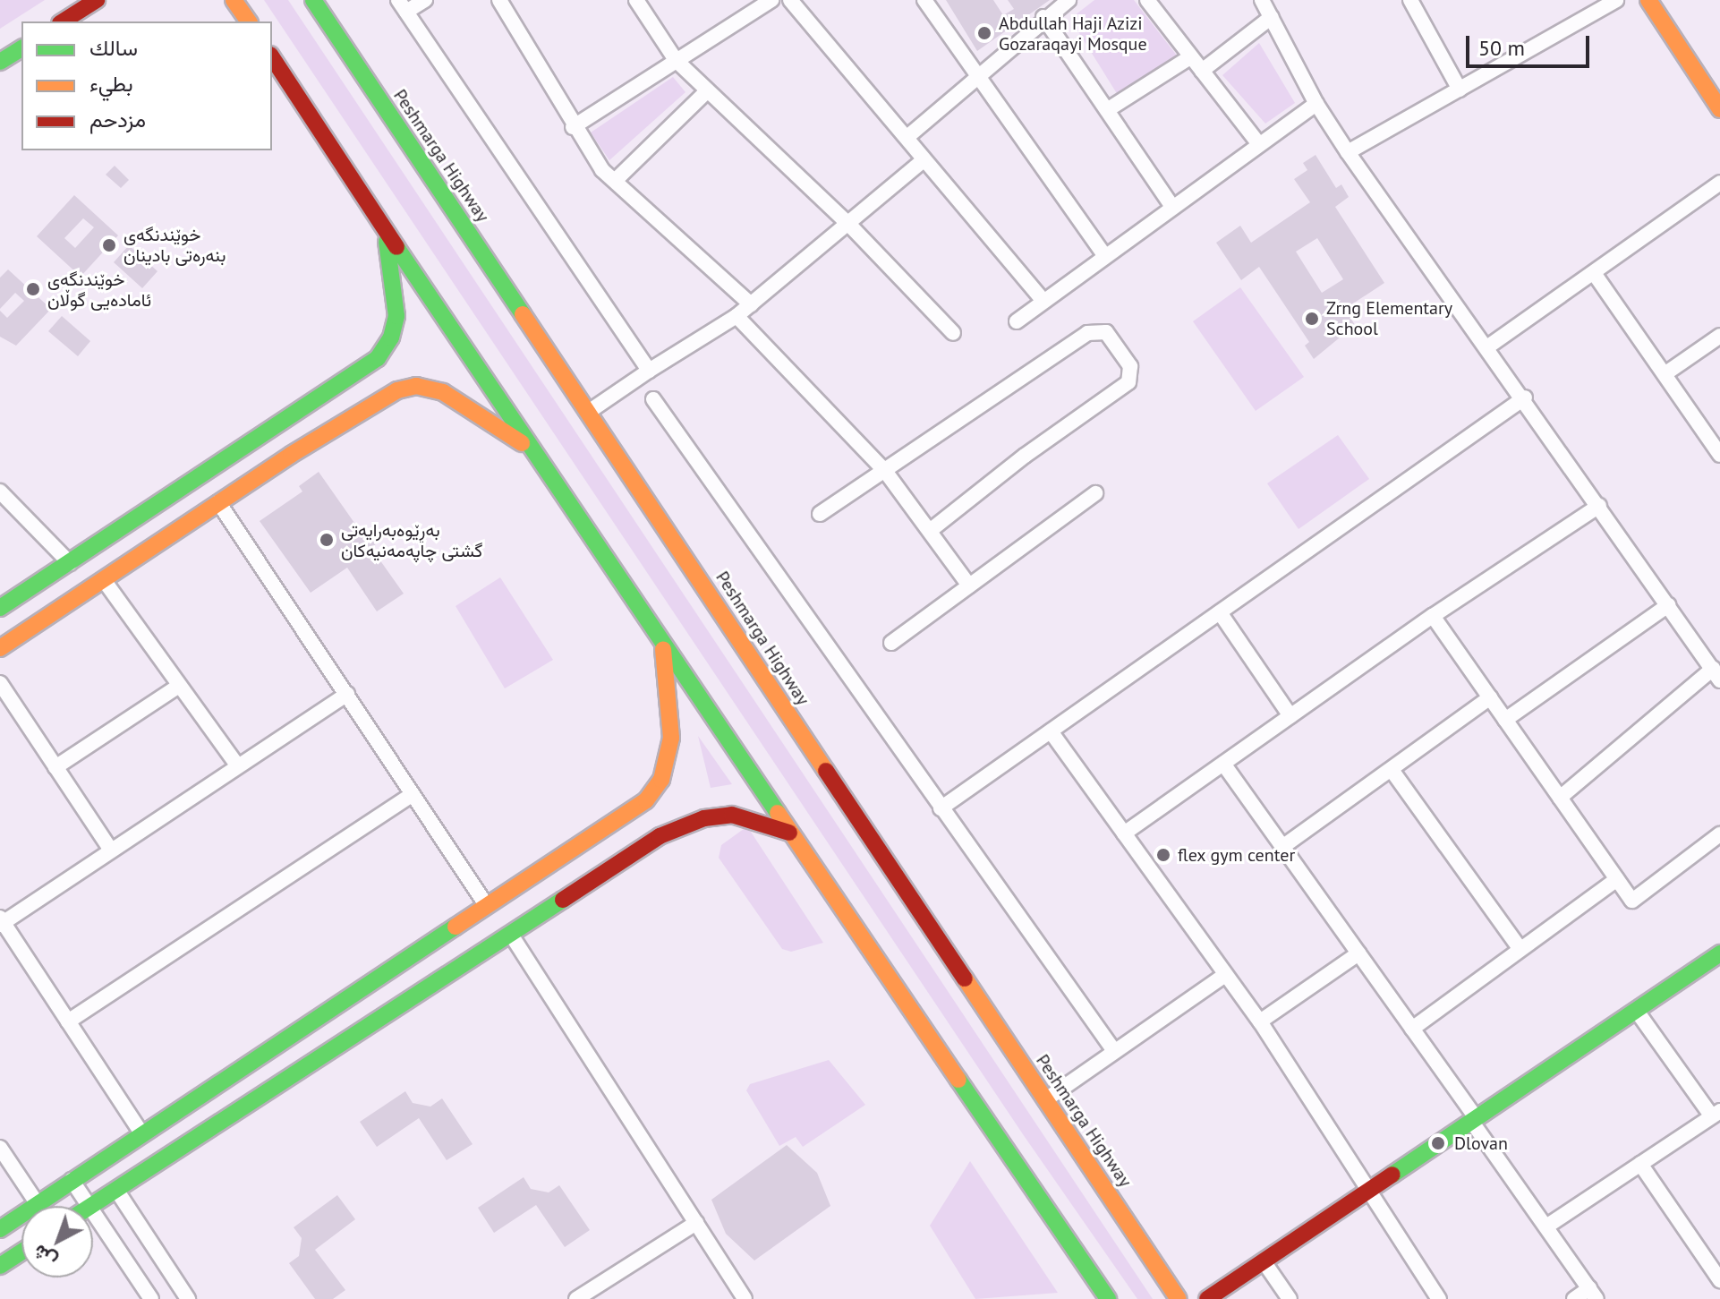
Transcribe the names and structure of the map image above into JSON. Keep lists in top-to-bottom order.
{
  "streets": {
    "main road": ["Peshmarga Highway"]
  },
  "places": [
    "Abdullah Haji Azizi Gozaraqayi Mosque",
    "خوێندنگەی بنەرەتی بادینان",
    "خوێندنگەی ئامادەیی گوڵان",
    "Zrng Elementary School",
    "بەڕێوەبەرایەتی گشتی چاپەمەنیەکان",
    "flex gym center",
    "Dlovan"
  ],
  "legend": ["سالك", "بطيء", "مزدحم"],
  "scale_bar": "50 m",
  "north": "bottom left"
}
